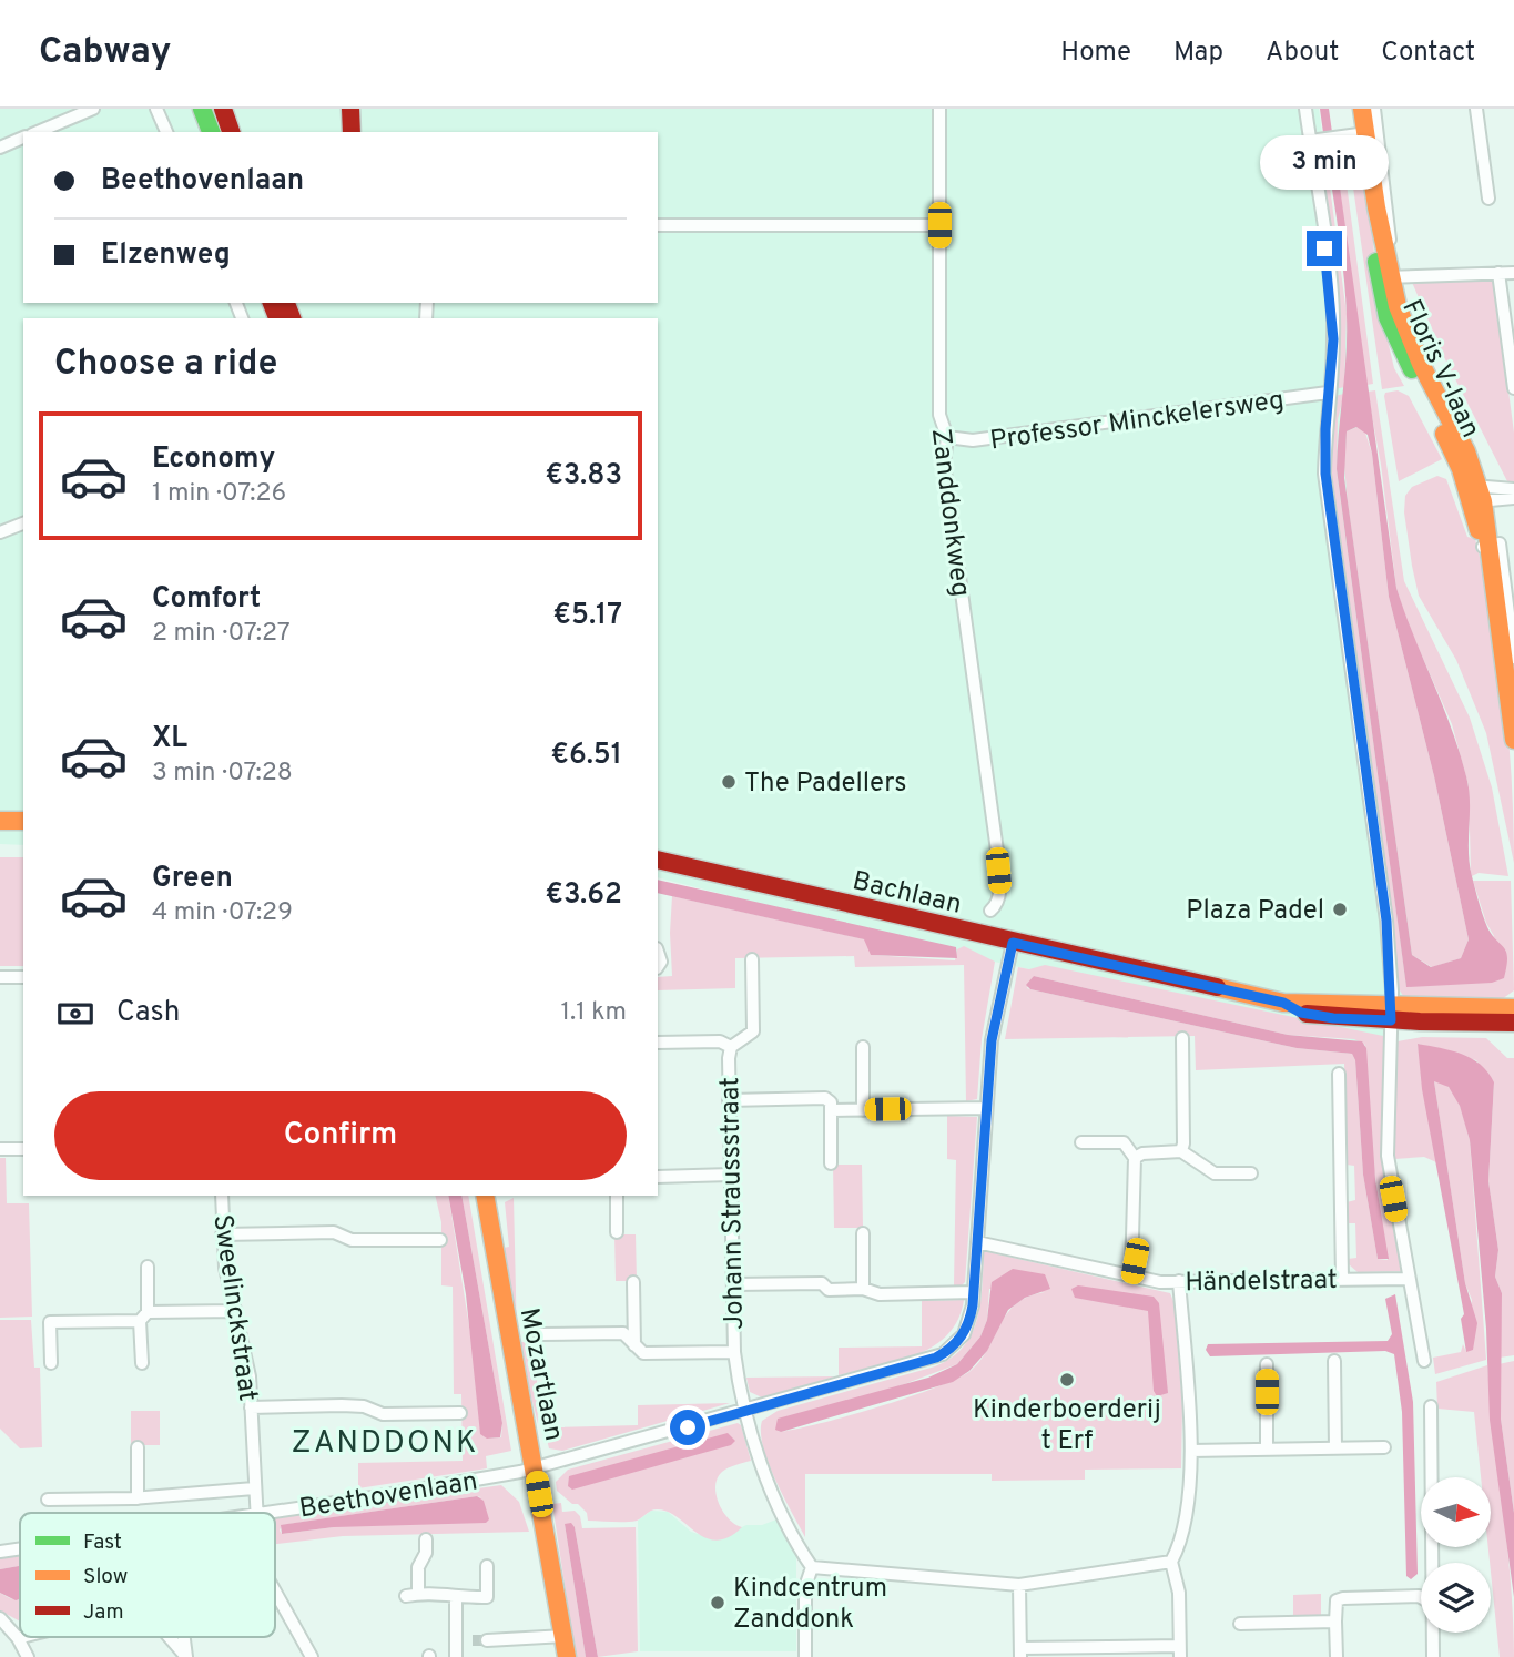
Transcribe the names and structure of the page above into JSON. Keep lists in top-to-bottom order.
{
  "streets": {
    "street": [
      "Floris V-laan",
      "Professor Minckelersweg",
      "Zanddonkweg",
      "Bachlaan",
      "Johann Straussstraat",
      "Händelstraat",
      "Sweelinckstraat",
      "Mozartlaan",
      "Beethovenlaan"
    ]
  },
  "crossings": [
    ["Professor Minckelersweg", "Zanddonkweg"],
    ["Bachlaan", "Beethovenlaan"],
    ["Johann Straussstraat", "Beethovenlaan"],
    ["Händelstraat", "Beethovenlaan"],
    ["Mozartlaan", "Beethovenlaan"]
  ],
  "districts": ["ZANDDONK"],
  "places": [
    "The Padellers",
    "Plaza Padel",
    "Kinderboerderij t Erf",
    "Kindcentrum Zanddonk"
  ],
  "legend": ["Fast", "Slow", "Jam"],
  "north": "right",
  "page": {
    "header": "Cabway",
    "nav": [
      "Home",
      "Map",
      "About",
      "Contact"
    ],
    "banner": ["Beethovenlaan", "Elzenweg"],
    "bubble": "3 min",
    "heading": "Choose a ride",
    "list": [
      {
        "name": "Economy",
        "note": "1 min · 07:26",
        "value": "€3.83"
      },
      {
        "name": "Comfort",
        "note": "2 min · 07:27",
        "value": "€5.17"
      },
      {
        "name": "XL",
        "note": "3 min · 07:28",
        "value": "€6.51"
      },
      {
        "name": "Green",
        "note": "4 min · 07:29",
        "value": "€3.62"
      }
    ],
    "pay": ["Cash", "1.1 km"],
    "buttons": "Confirm"
  }
}
